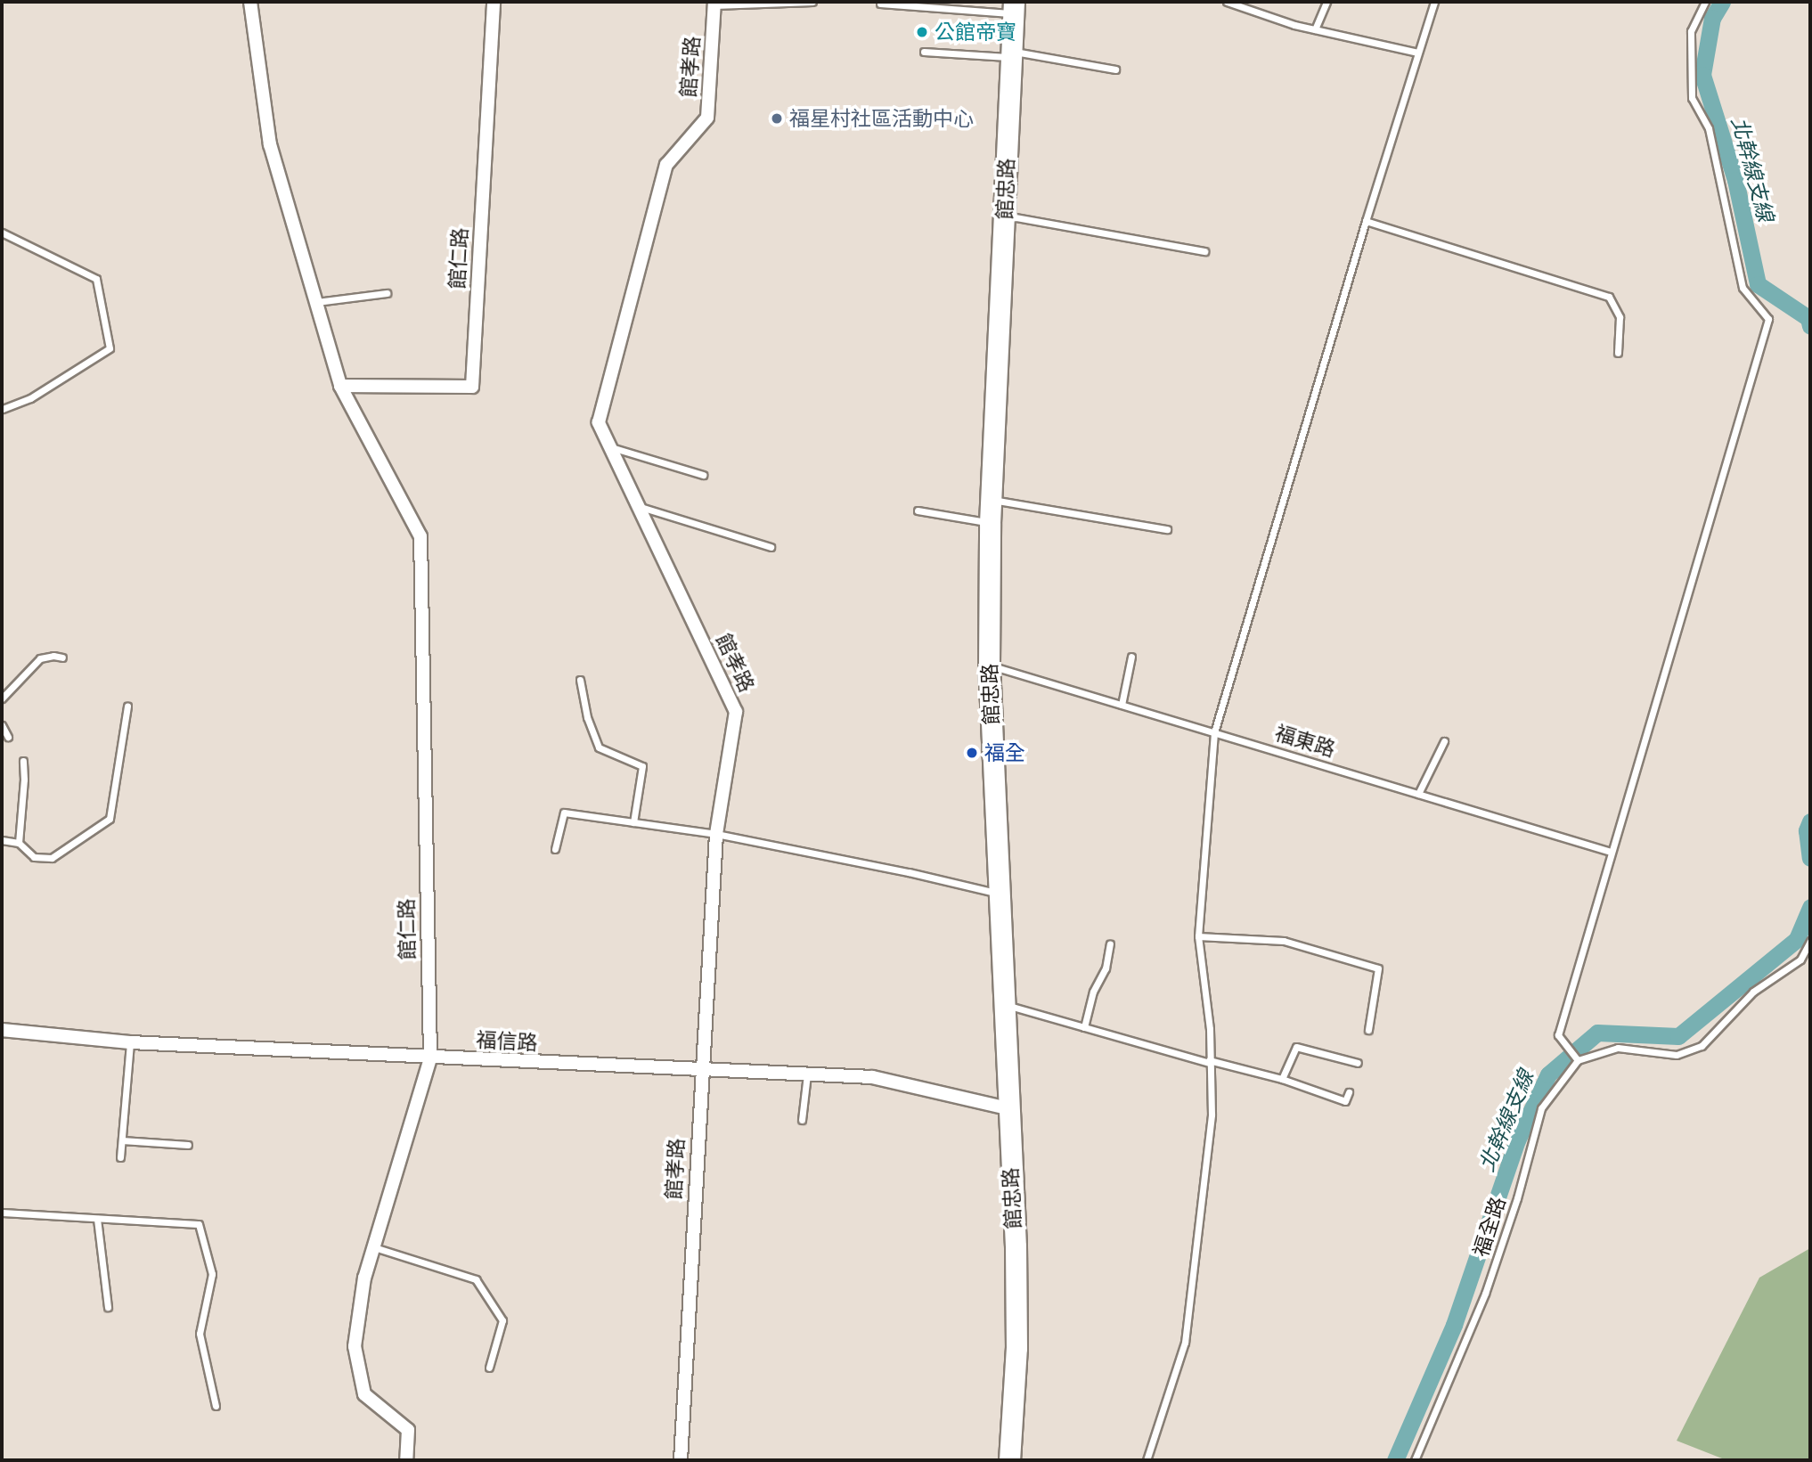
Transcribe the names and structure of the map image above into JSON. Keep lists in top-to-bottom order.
{
  "streets": {
    "main road": ["館忠路"],
    "street": ["館孝路", "館仁路", "福信路"],
    "lane": ["福東路", "福全路"]
  },
  "crossings": [
    ["館孝路", "福信路"],
    ["館忠路", "福東路"],
    ["館忠路", "福信路"],
    ["館仁路", "福信路"]
  ],
  "water": ["北幹線支線"],
  "places": ["公館帝寶", "福星村社區活動中心", "福全"]
}
